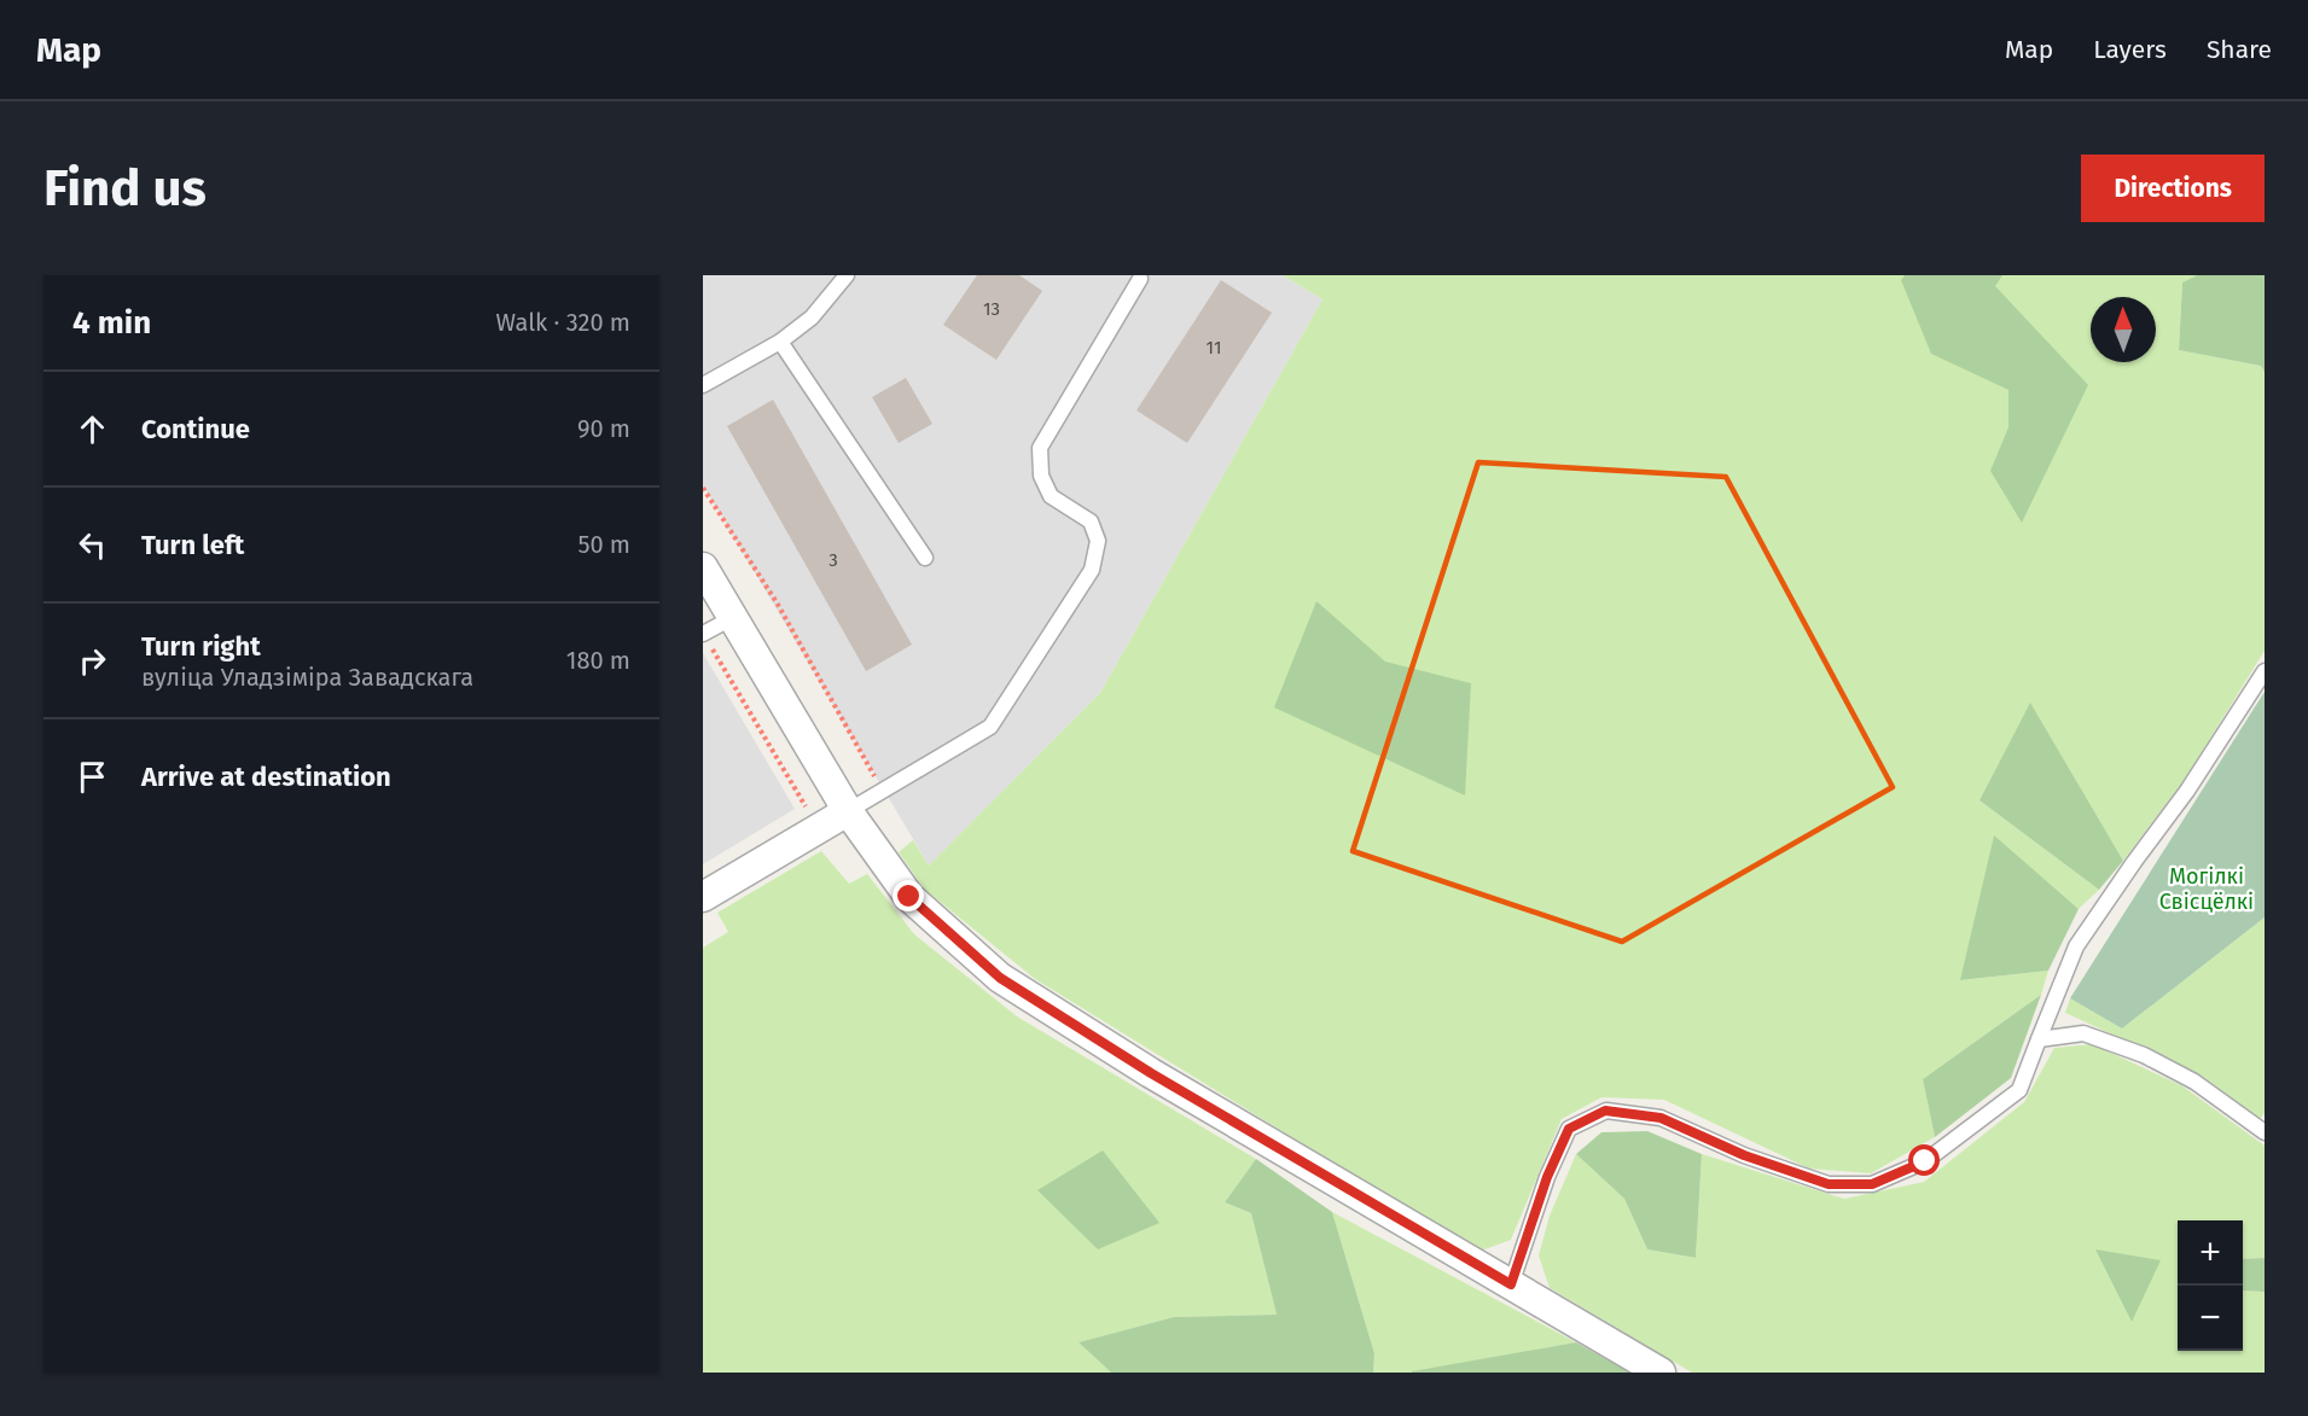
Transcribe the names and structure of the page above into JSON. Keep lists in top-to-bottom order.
{
  "parks": ["Могілкі Свісцёлкі"],
  "house_numbers": ["13", "11", "3"],
  "north": "top",
  "page": {
    "header": "Map",
    "nav": ["Map", "Layers", "Share"],
    "buttons": "Directions",
    "title": "Find us",
    "heading": ["4 min", "Walk · 320 m"],
    "list": [
      ["Continue", "90 m"],
      ["Turn left", "50 m"],
      ["Turn right", "вуліца Уладзіміра Завадскага", "180 m"],
      "Arrive at destination"
    ],
    "map_buttons": ["+", "−"]
  }
}
